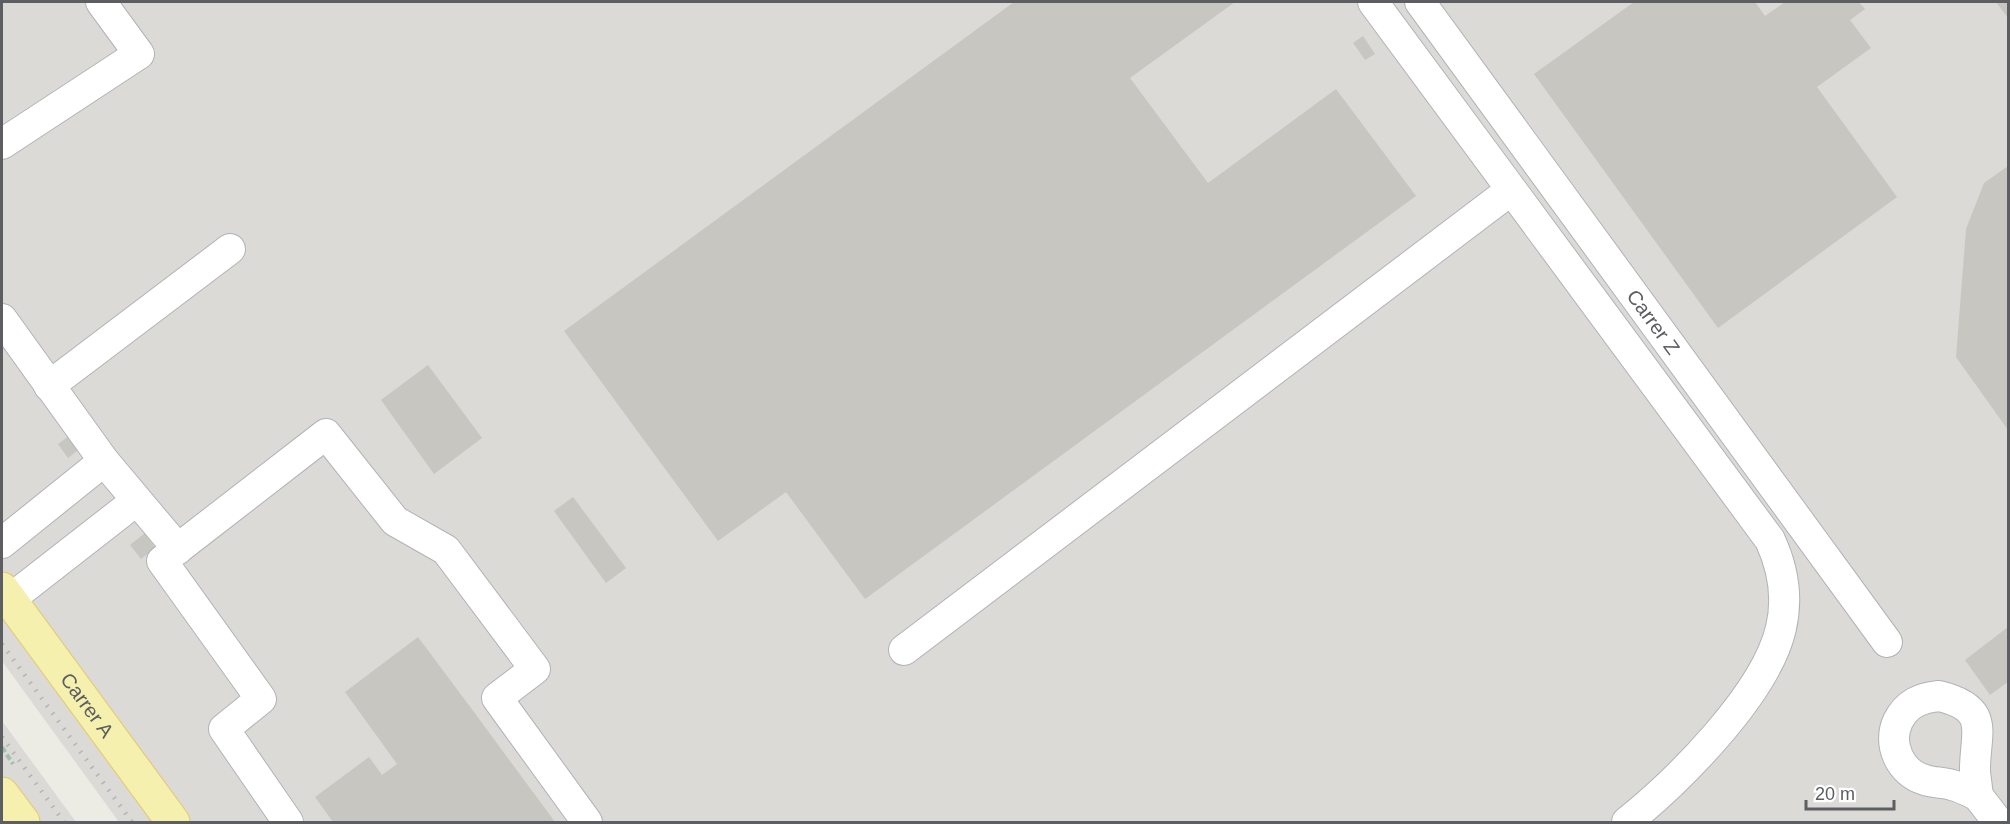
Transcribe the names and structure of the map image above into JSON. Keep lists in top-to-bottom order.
{
  "streets": {
    "main road": ["Carrer A"],
    "street": ["Carrer Z"]
  },
  "scale_bar": "20 m"
}
